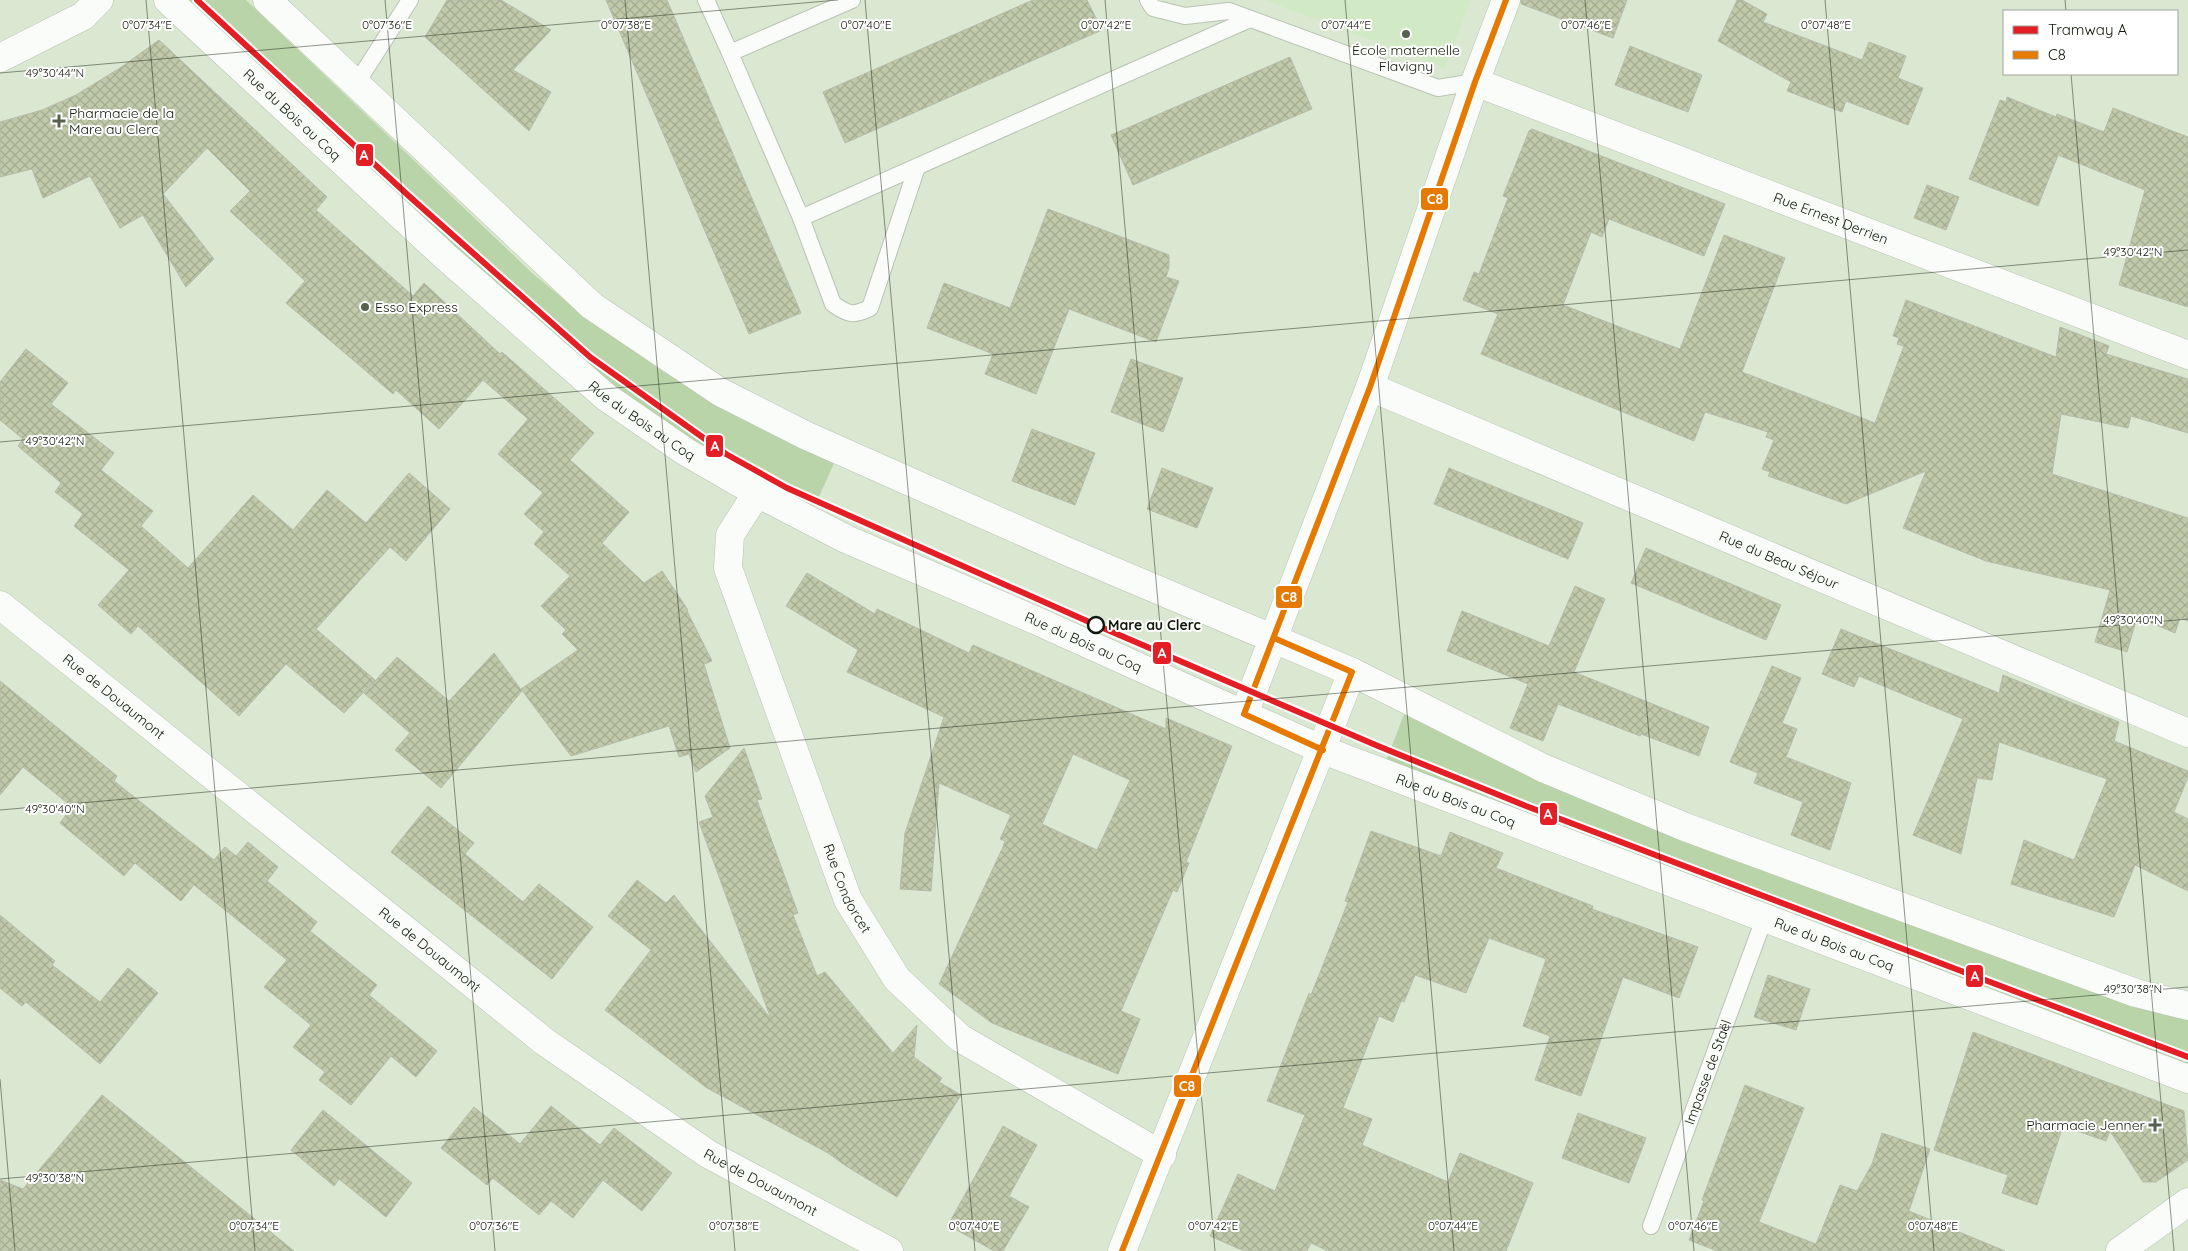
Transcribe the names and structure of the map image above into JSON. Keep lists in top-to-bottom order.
{
  "streets": {
    "street": [
      "Rue du Bois au Coq",
      "Rue Ernest Derrien",
      "Rue du Beau Séjour",
      "Rue de Douaumont",
      "Rue Condorcet"
    ],
    "lane": ["Impasse de Staël"]
  },
  "crossings": [
    ["Rue du Bois au Coq", "Rue Condorcet"],
    ["Rue du Bois au Coq", "Impasse de Staël"]
  ],
  "places": {
    "other": ["École maternelle Flavigny", "Esso Express", "Mare au Clerc"],
    "health": ["Pharmacie de la Mare au Clerc", "Pharmacie Jenner"]
  },
  "lines": ["tram line A", "transit line C8"],
  "legend": ["Tramway A", "C8"],
  "coordinates": [
    "0°07'34\"E",
    "0°07'36\"E",
    "0°07'38\"E",
    "0°07'40\"E",
    "0°07'42\"E",
    "0°07'44\"E",
    "0°07'46\"E",
    "0°07'48\"E",
    "49°30'44\"N",
    "49°30'42\"N",
    "49°30'40\"N",
    "49°30'38\"N"
  ]
}
